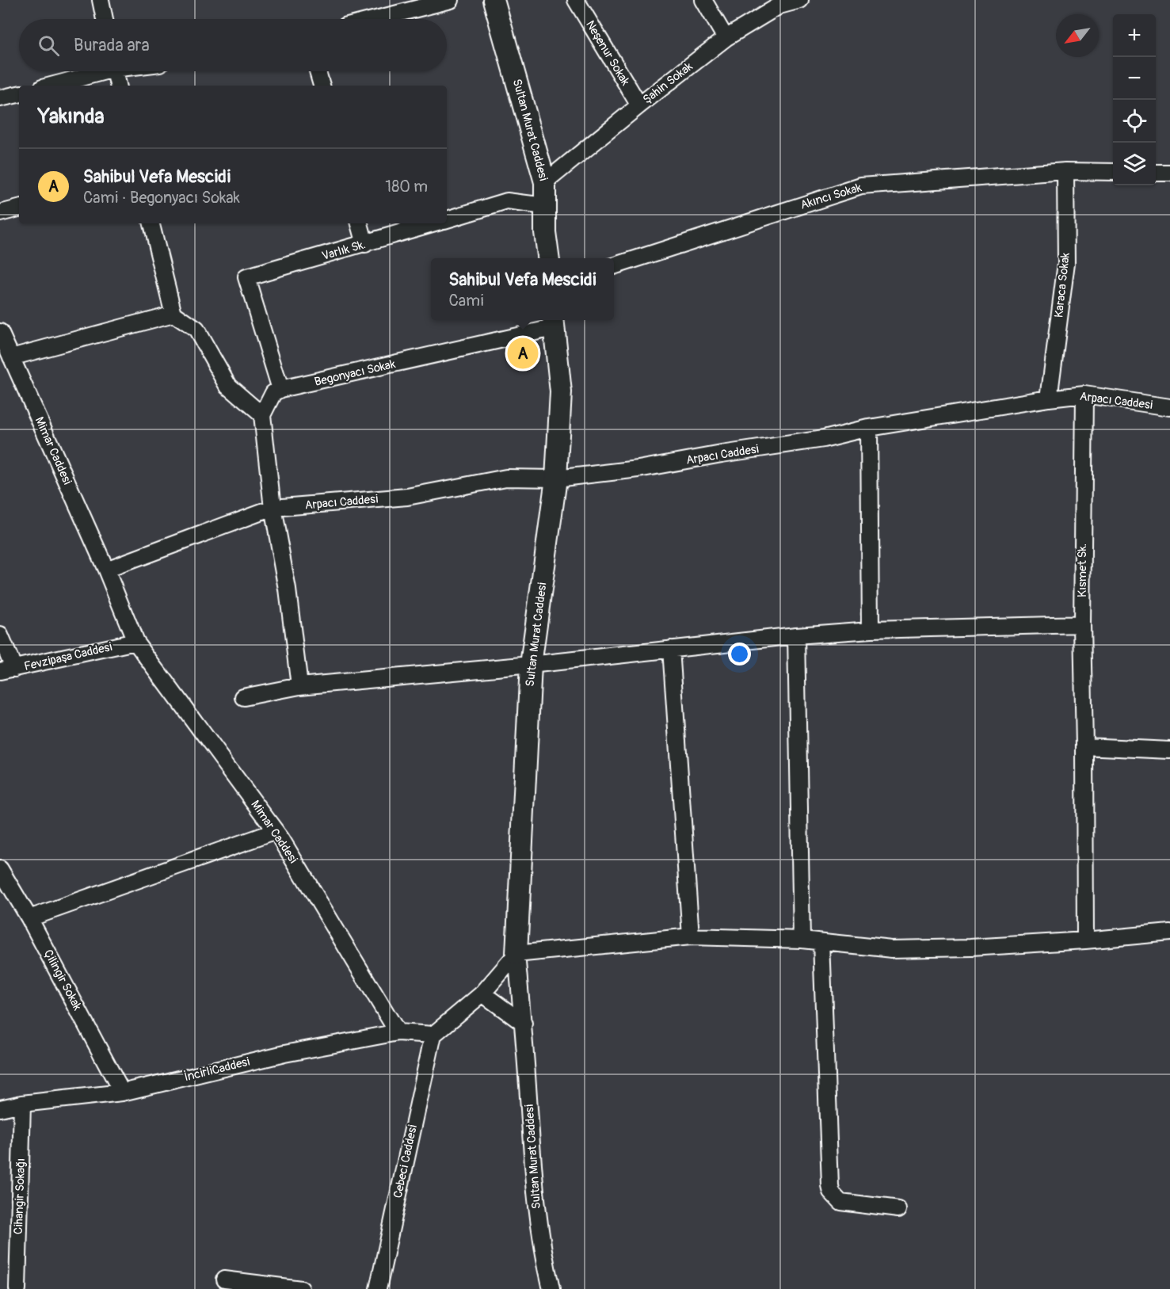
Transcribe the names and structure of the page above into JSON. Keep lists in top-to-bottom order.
{
  "streets": {
    "main road": ["Sultan Murat Caddesi"],
    "street": [
      "Neşenur Sokak",
      "Şahin Sokak",
      "Akıncı Sokak",
      "Varlık Sk.",
      "Karaca Sokak",
      "Begonyacı Sokak",
      "Arpacı Caddesi",
      "Mimar Caddesi",
      "Kısmet Sk.",
      "Fevzipaşa Caddesi",
      "Çilingir Sokak",
      "İncirliCaddesi",
      "Cebeci Caddesi",
      "Cihangir Sokağı"
    ]
  },
  "crossings": [
    ["Neşenur Sokak", "Şahin Sokak"],
    ["Şahin Sokak", "Sultan Murat Caddesi"],
    ["Sultan Murat Caddesi", "Begonyacı Sokak"],
    ["Sultan Murat Caddesi", "Arpacı Caddesi"],
    ["Akıncı Sokak", "Karaca Sokak"],
    ["Varlık Sk.", "Begonyacı Sokak"],
    ["Karaca Sokak", "Arpacı Caddesi"],
    ["Arpacı Caddesi", "Mimar Caddesi"],
    ["Arpacı Caddesi", "Kısmet Sk."],
    ["Mimar Caddesi", "Fevzipaşa Caddesi"],
    ["Mimar Caddesi", "İncirliCaddesi"],
    ["Çilingir Sokak", "İncirliCaddesi"],
    ["İncirliCaddesi", "Cebeci Caddesi"],
    ["İncirliCaddesi", "Cihangir Sokağı"]
  ],
  "north": "bottom left",
  "page": {
    "map_buttons": ["+", "−"],
    "search": "Burada ara",
    "heading": "Yakında",
    "list": [
      {
        "mark": "A",
        "name": "Sahibul Vefa Mescidi",
        "note": "Cami · Begonyacı Sokak",
        "value": "180 m"
      }
    ],
    "popup": ["Sahibul Vefa Mescidi", "Cami"],
    "pins": "A"
  }
}
